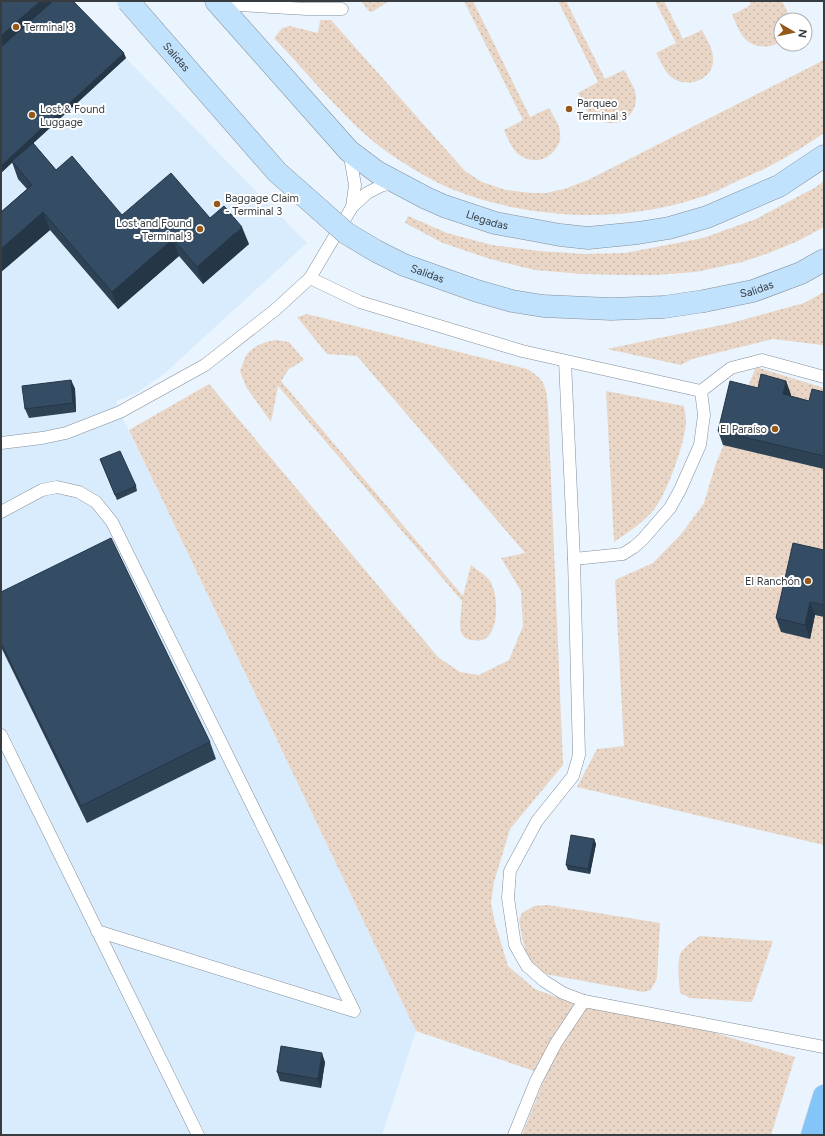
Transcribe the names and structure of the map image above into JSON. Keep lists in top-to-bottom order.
{
  "streets": {
    "main road": ["Salidas", "Llegadas"]
  },
  "places": [
    "Terminal 3",
    "Parqueo Terminal 3",
    "Lost & Found Luggage",
    "Baggage Claim - Terminal 3",
    "Lost and Found - Terminal 3",
    "El Paraíso",
    "El Ranchón"
  ],
  "north": "right"
}
